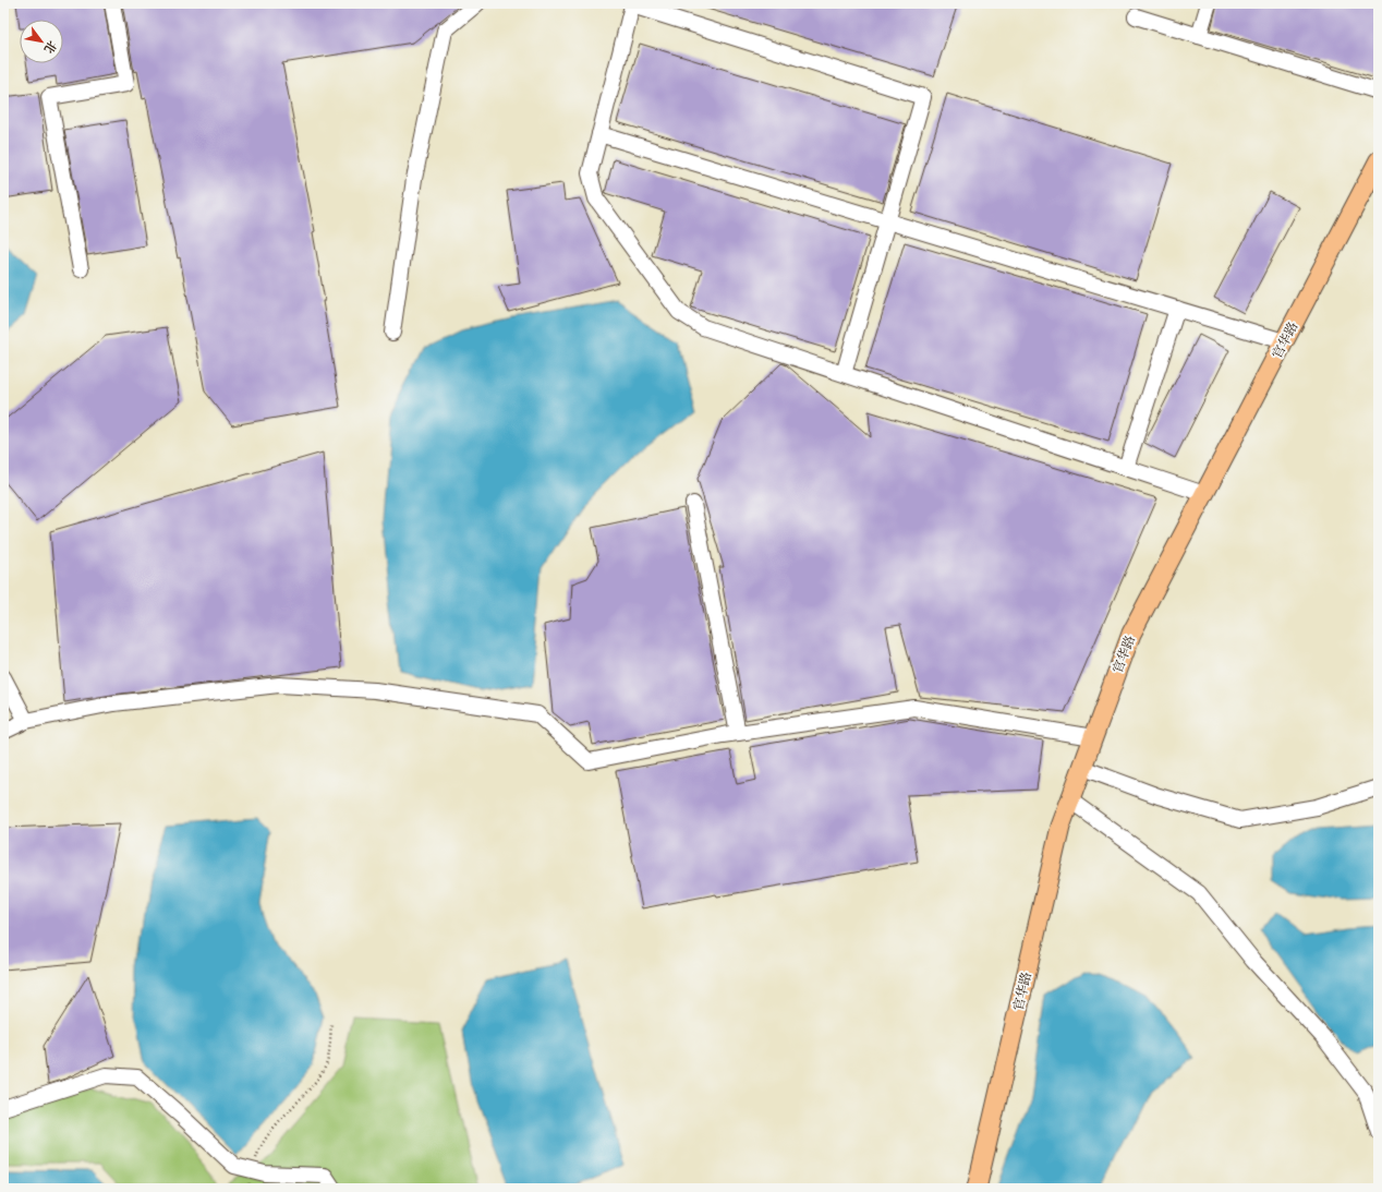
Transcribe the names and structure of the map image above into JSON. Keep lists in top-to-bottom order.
{
  "streets": {
    "main road": ["官华路"]
  },
  "north": "bottom right"
}
